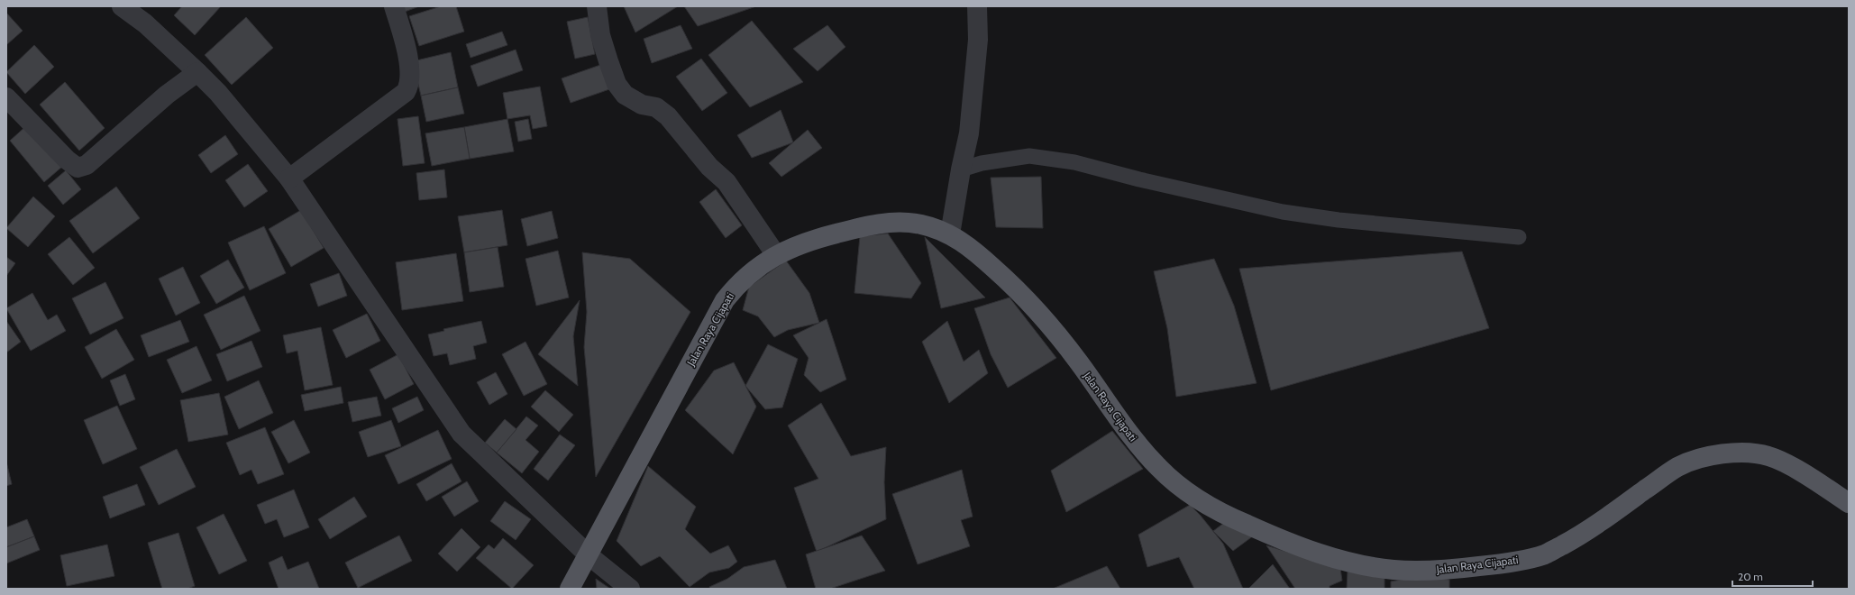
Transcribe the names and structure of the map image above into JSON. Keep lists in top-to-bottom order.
{
  "streets": {
    "main road": ["Jalan Raya Cijapati"]
  },
  "scale_bar": "20 m"
}
